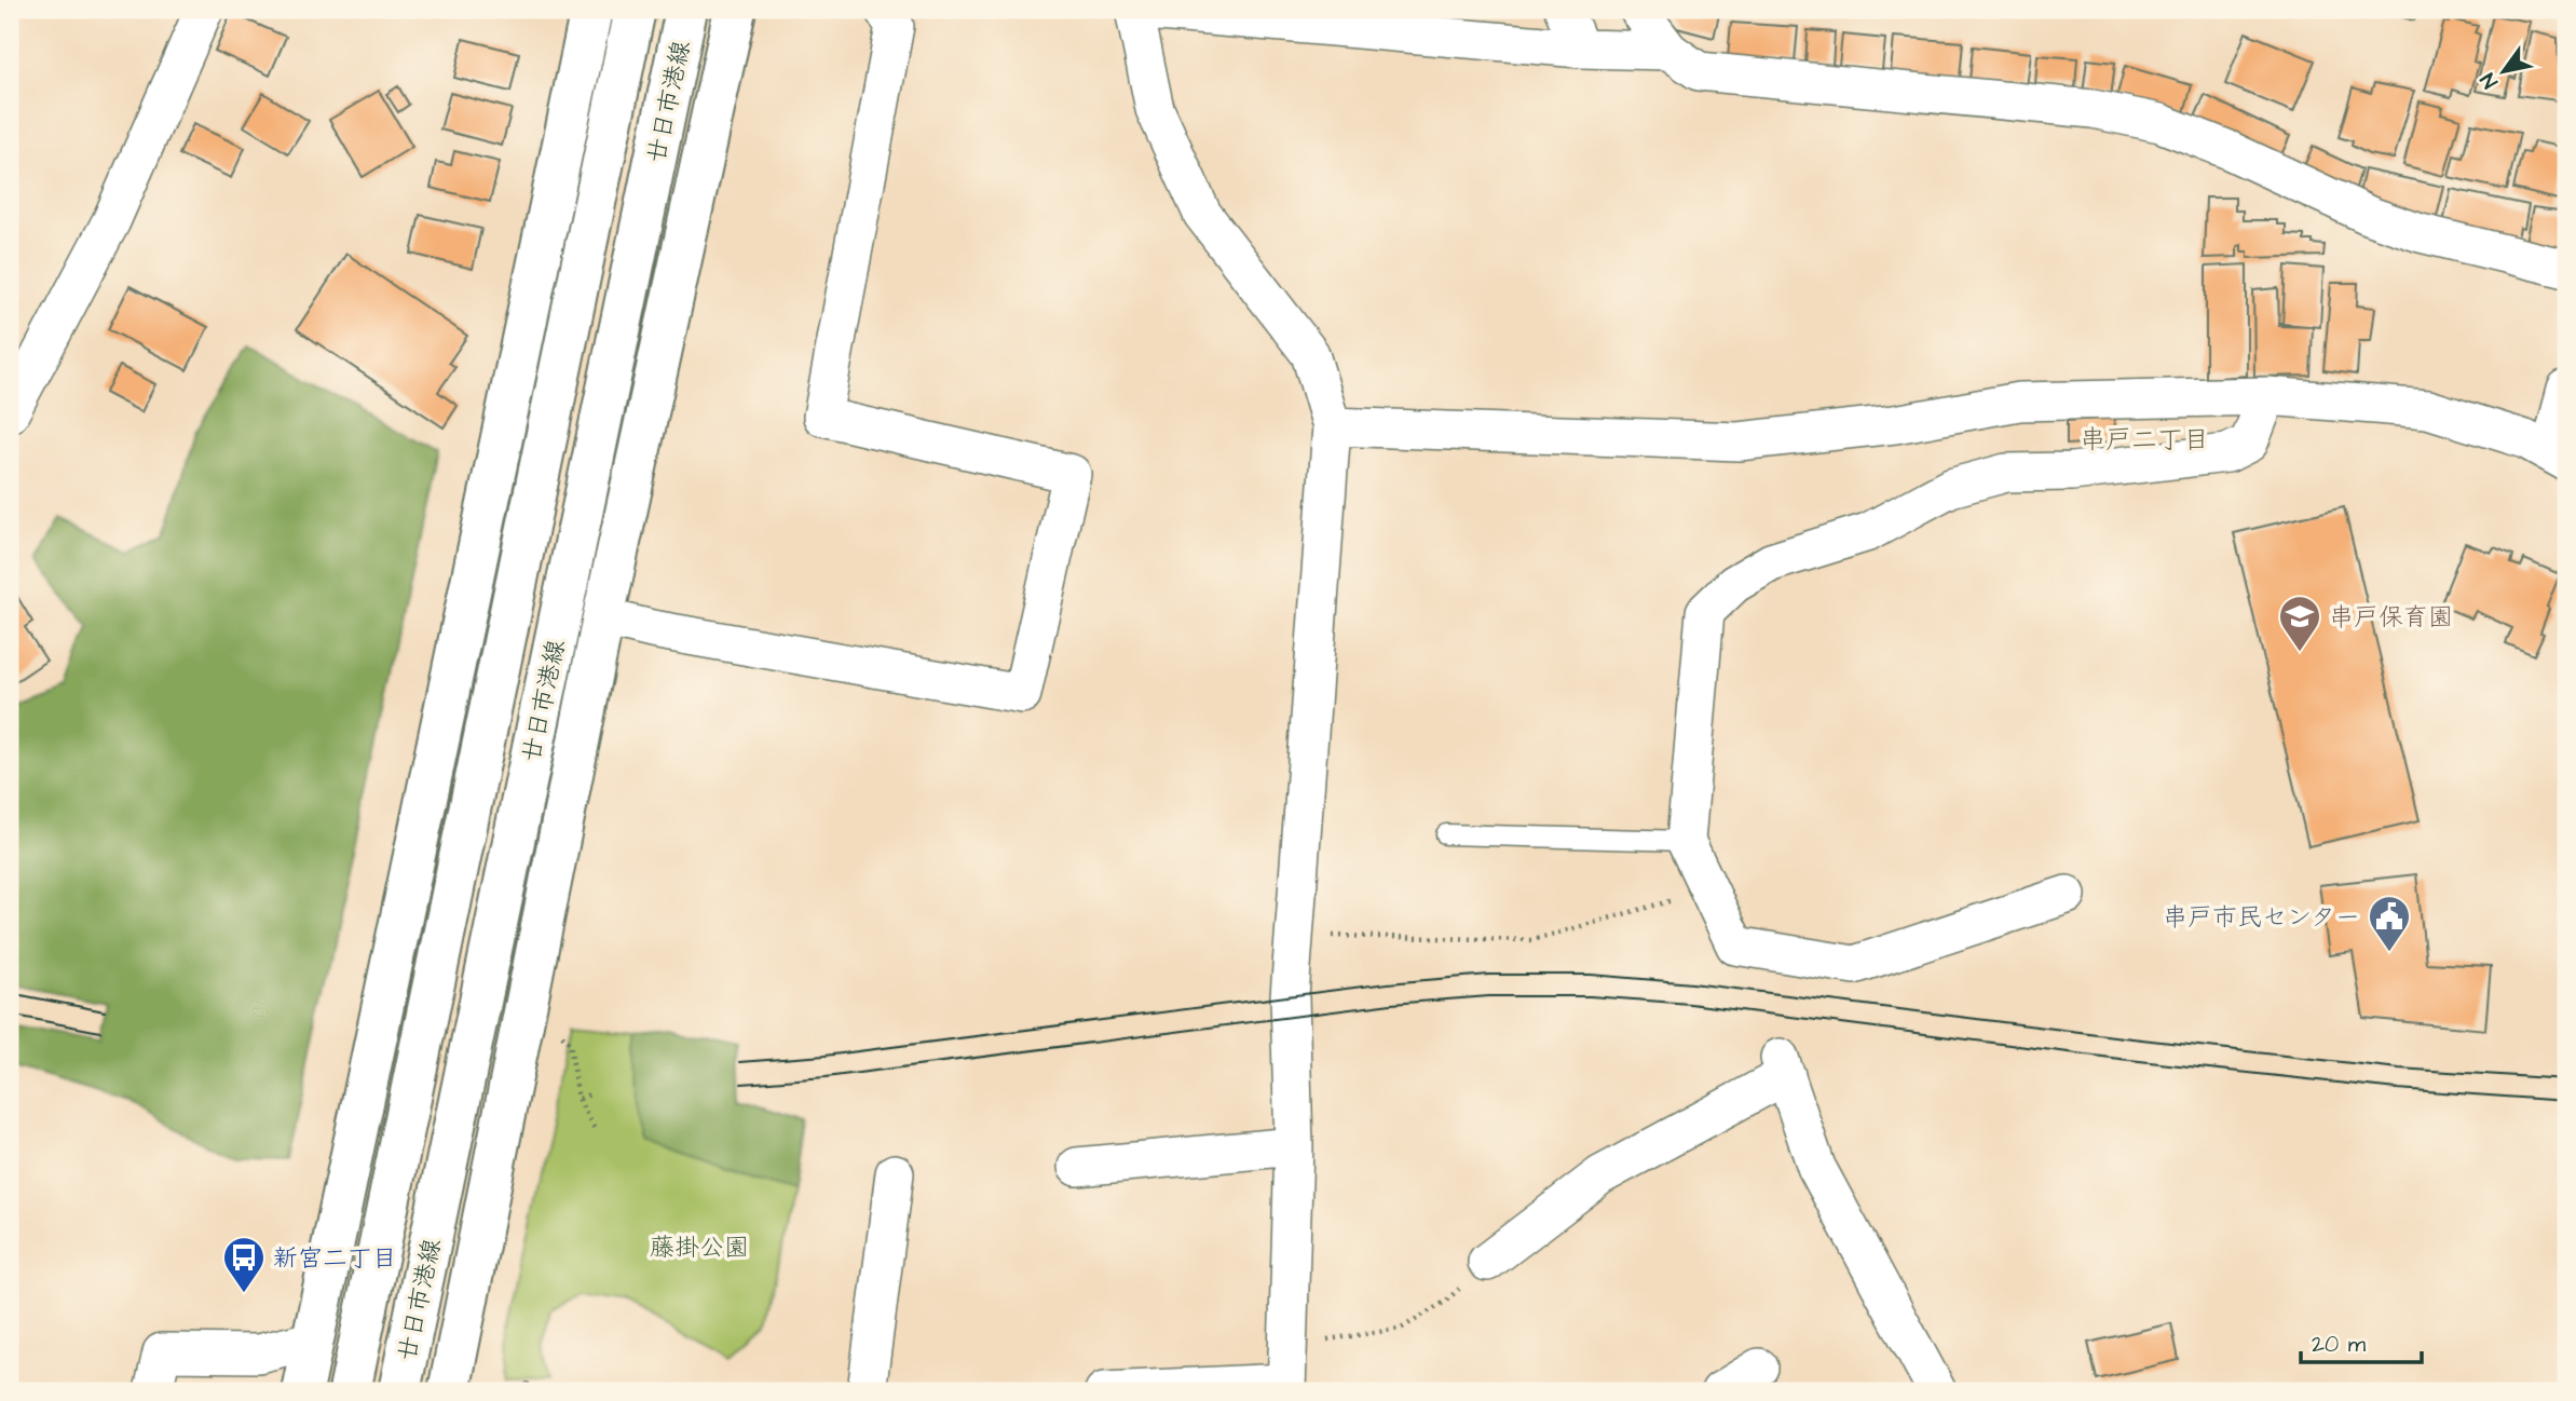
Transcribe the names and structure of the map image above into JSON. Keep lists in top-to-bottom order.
{
  "streets": {
    "main road": ["廿日市港線"]
  },
  "districts": ["串戸二丁目"],
  "parks": ["藤掛公園"],
  "places": {
    "school or university": ["串戸保育園"],
    "public building": ["串戸市民センター"],
    "bus stop": ["新宮二丁目"]
  },
  "scale_bar": "20 m",
  "north": "bottom left"
}
